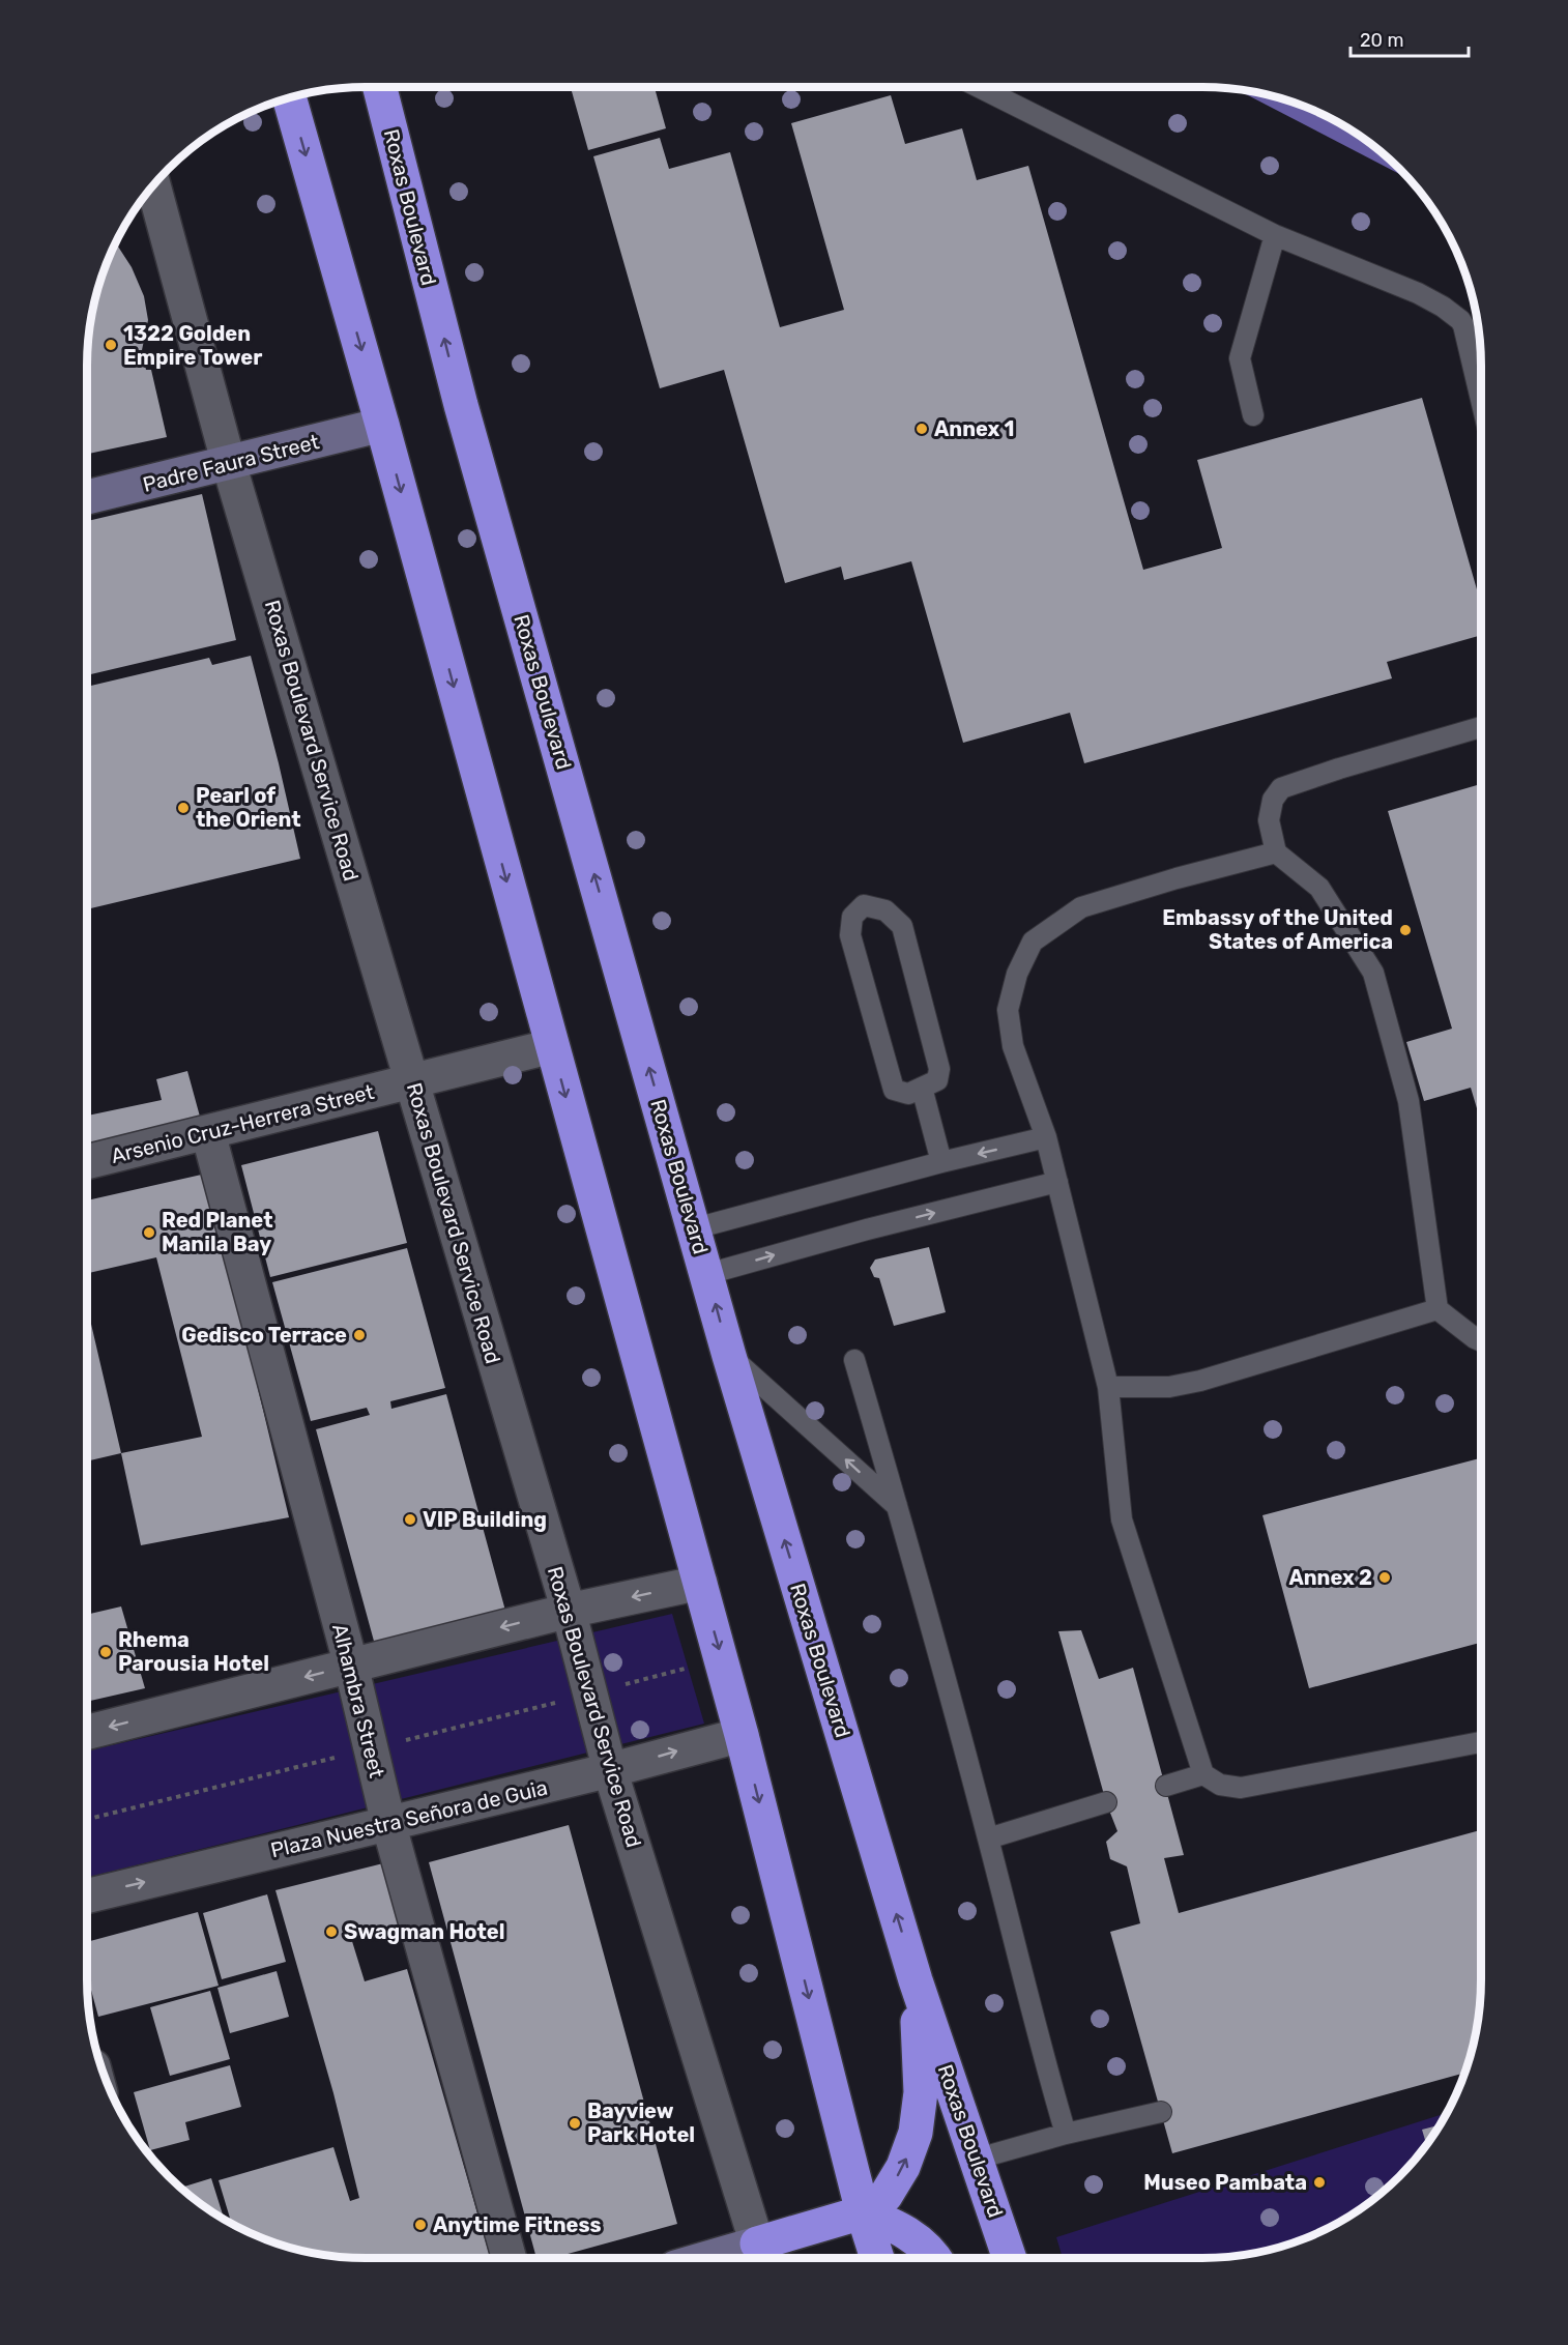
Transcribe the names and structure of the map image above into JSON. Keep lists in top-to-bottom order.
{
  "streets": {
    "highway": ["Roxas Boulevard"],
    "street": [
      "Padre Faura Street",
      "Roxas Boulevard Service Road",
      "Arsenio Cruz-Herrera Street",
      "Alhambra Street",
      "Plaza Nuestra Señora de Guia"
    ]
  },
  "crossings": [
    ["Padre Faura Street", "Roxas Boulevard Service Road"],
    ["Roxas Boulevard Service Road", "Arsenio Cruz-Herrera Street"],
    ["Roxas Boulevard Service Road", "Plaza Nuestra Señora de Guia"],
    ["Arsenio Cruz-Herrera Street", "Alhambra Street"],
    ["Alhambra Street", "Plaza Nuestra Señora de Guia"]
  ],
  "places": [
    "1322 Golden Empire Tower",
    "Annex 1",
    "Pearl of the Orient",
    "Embassy of the United States of America",
    "Red Planet Manila Bay",
    "Gedisco Terrace",
    "VIP Building",
    "Annex 2",
    "Rhema Parousia Hotel",
    "Swagman Hotel",
    "Bayview Park Hotel",
    "Museo Pambata",
    "Anytime Fitness"
  ],
  "scale_bar": "20 m"
}
